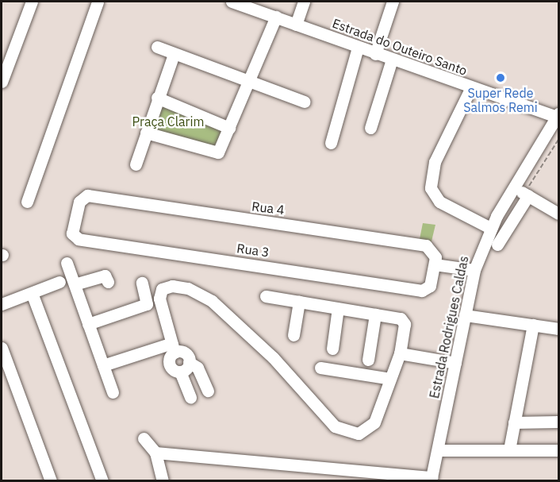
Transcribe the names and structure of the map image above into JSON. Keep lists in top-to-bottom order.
{
  "streets": {
    "street": [
      "Estrada do Outeiro Santo",
      "Rua 4",
      "Rua 3",
      "Estrada Rodrigues Caldas"
    ]
  },
  "crossings": [
    ["Estrada do Outeiro Santo", "Estrada Rodrigues Caldas"],
    ["Rua 4", "Rua 3"]
  ],
  "parks": ["Praça Clarim"],
  "places": ["Super Rede Salmos Remi"]
}
